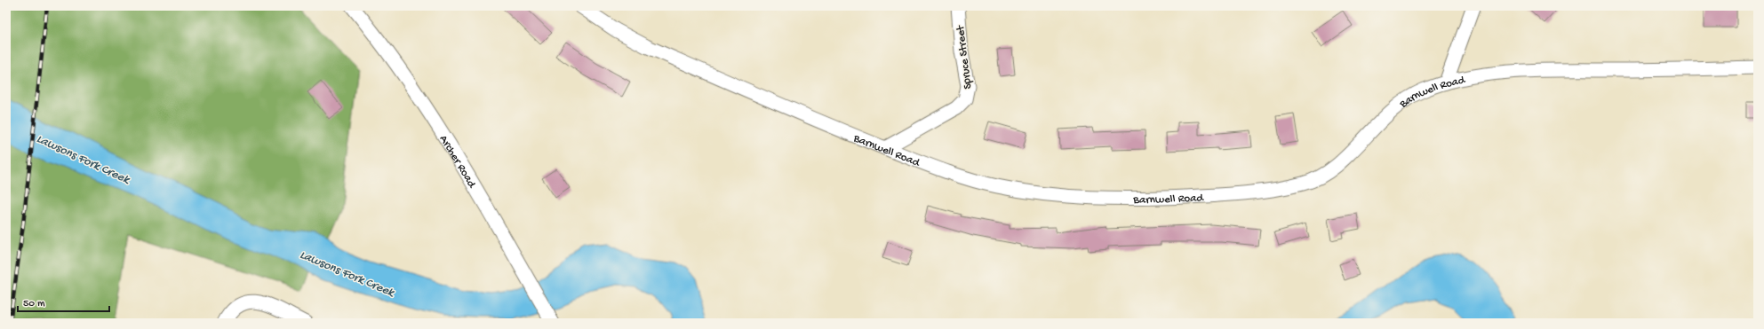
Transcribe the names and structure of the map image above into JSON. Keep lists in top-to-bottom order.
{
  "streets": {
    "street": ["Spruce Street", "Barnwell Road", "Archer Road"]
  },
  "crossings": [
    ["Spruce Street", "Barnwell Road"]
  ],
  "water": ["Lawsons Fork Creek"],
  "scale_bar": "50 m"
}
